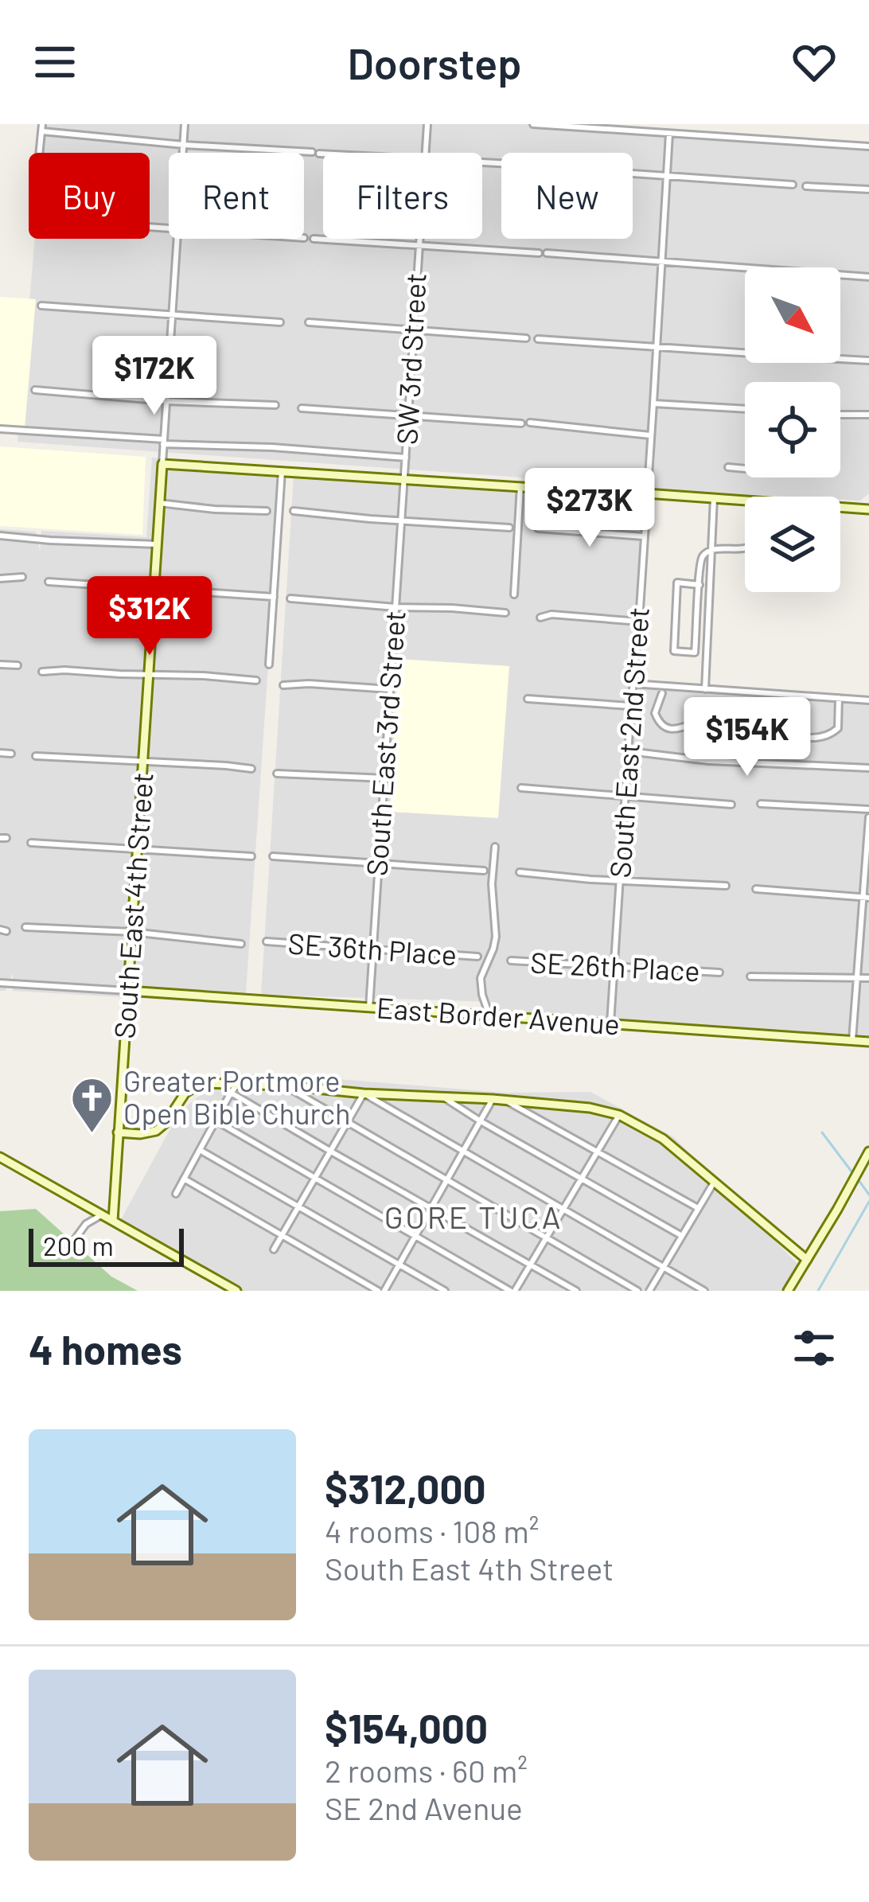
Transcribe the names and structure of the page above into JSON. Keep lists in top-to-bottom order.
{
  "streets": {
    "street": [
      "SW 3rd Street",
      "South East 2nd Street",
      "South East 3rd Street",
      "South East 4th Street",
      "SE 36th Place",
      "SE 26th Place",
      "East Border Avenue"
    ]
  },
  "crossings": [
    ["SW 3rd Street", "South East 3rd Street"],
    ["South East 2nd Street", "SE 26th Place"],
    ["South East 2nd Street", "East Border Avenue"],
    ["South East 3rd Street", "SE 36th Place"],
    ["South East 3rd Street", "East Border Avenue"],
    ["South East 4th Street", "East Border Avenue"]
  ],
  "districts": ["GORE TUCA"],
  "places": {
    "church": ["Greater Portmore Open Bible Church"]
  },
  "scale_bar": "200 m",
  "north": "bottom right",
  "page": {
    "header": "Doorstep",
    "chip": [
      "Buy",
      "Rent",
      "Filters",
      "New"
    ],
    "price": [
      "$172K",
      "$273K",
      "$312K",
      "$154K"
    ],
    "scale": "200 m",
    "heading": "4 homes",
    "list": [
      {
        "name": "$312,000",
        "note": "4 rooms · 108 m² · South East 4th Street"
      },
      {
        "name": "$154,000",
        "note": "2 rooms · 60 m² · SE 2nd Avenue"
      }
    ]
  }
}
